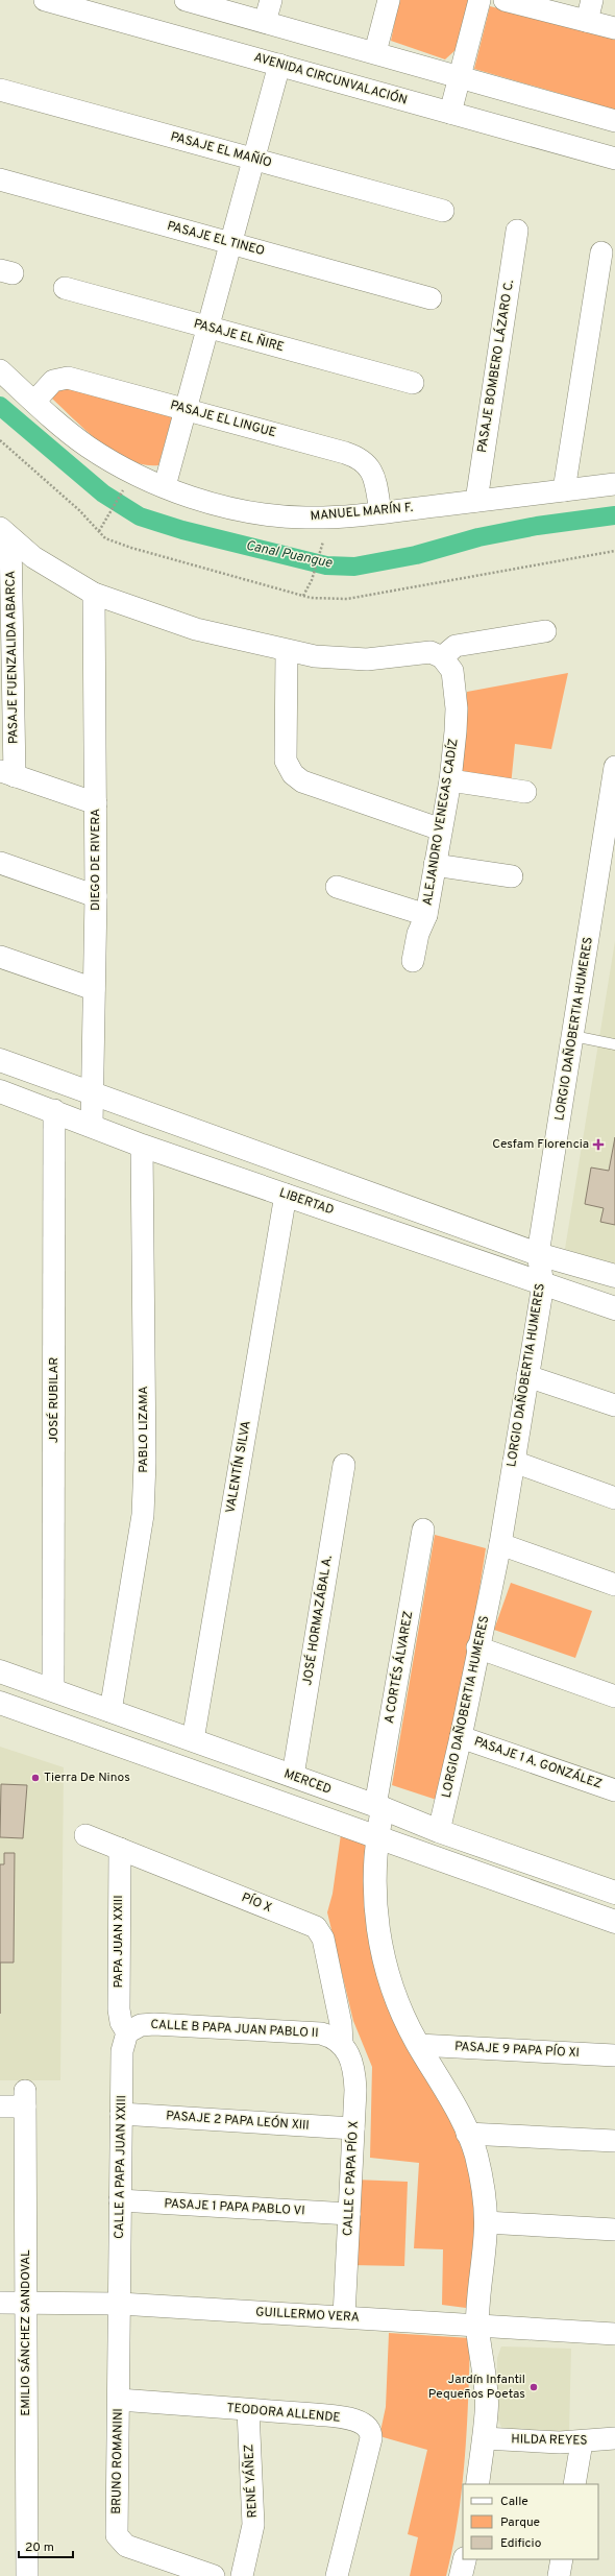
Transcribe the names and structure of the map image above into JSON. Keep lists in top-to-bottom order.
{
  "streets": {
    "street": [
      "AVENIDA CIRCUNVALACIÓN",
      "PASAJE EL MAÑÍO",
      "PASAJE EL TINEO",
      "PASAJE EL ÑIRE",
      "PASAJE BOMBERO LÁZARO C.",
      "PASAJE EL LINGUE",
      "MANUEL MARÍN F.",
      "PASAJE FUENZALIDA ABARCA",
      "ALEJANDRO VENEGAS CADÍZ",
      "DIEGO DE RIVERA",
      "LORGIO DAÑOBERTIA HUMERES",
      "LIBERTAD",
      "JOSÉ RUBILAR",
      "PABLO LIZAMA",
      "VALENTÍN SILVA",
      "JOSÉ HORMAZÁBAL A.",
      "A CORTÉS ÁLVAREZ",
      "PASAJE 1 A. GONZÁLEZ",
      "MERCED",
      "PÍO X",
      "PAPA JUAN XXIII",
      "CALLE B PAPA JUAN PABLO II",
      "PASAJE 9 PAPA PÍO XI",
      "PASAJE 2 PAPA LEÓN XIII",
      "CALLE A PAPA JUAN XXIII",
      "CALLE C PAPA PÍO X",
      "PASAJE 1 PAPA PABLO VI",
      "GUILLERMO VERA",
      "EMILIO SÁNCHEZ SANDOVAL",
      "TEODORA ALLENDE",
      "HILDA REYES",
      "BRUNO ROMANINI",
      "RENÉ YÁÑEZ"
    ]
  },
  "crossings": [
    ["PASAJE BOMBERO LÁZARO C.", "MANUEL MARÍN F."],
    ["PASAJE EL LINGUE", "MANUEL MARÍN F."],
    ["DIEGO DE RIVERA", "LIBERTAD"],
    ["LORGIO DAÑOBERTIA HUMERES", "LIBERTAD"],
    ["LORGIO DAÑOBERTIA HUMERES", "PASAJE 1 A. GONZÁLEZ"],
    ["LORGIO DAÑOBERTIA HUMERES", "MERCED"],
    ["LIBERTAD", "JOSÉ RUBILAR"],
    ["LIBERTAD", "PABLO LIZAMA"],
    ["LIBERTAD", "VALENTÍN SILVA"],
    ["JOSÉ RUBILAR", "MERCED"],
    ["PABLO LIZAMA", "MERCED"],
    ["VALENTÍN SILVA", "MERCED"],
    ["JOSÉ HORMAZÁBAL A.", "MERCED"],
    ["A CORTÉS ÁLVAREZ", "MERCED"],
    ["PÍO X", "PAPA JUAN XXIII"],
    ["PÍO X", "CALLE B PAPA JUAN PABLO II"],
    ["PÍO X", "CALLE C PAPA PÍO X"],
    ["PAPA JUAN XXIII", "CALLE B PAPA JUAN PABLO II"],
    ["PAPA JUAN XXIII", "CALLE A PAPA JUAN XXIII"],
    ["CALLE B PAPA JUAN PABLO II", "CALLE A PAPA JUAN XXIII"],
    ["CALLE B PAPA JUAN PABLO II", "CALLE C PAPA PÍO X"],
    ["PASAJE 2 PAPA LEÓN XIII", "CALLE A PAPA JUAN XXIII"],
    ["PASAJE 2 PAPA LEÓN XIII", "CALLE C PAPA PÍO X"],
    ["CALLE A PAPA JUAN XXIII", "PASAJE 1 PAPA PABLO VI"],
    ["CALLE A PAPA JUAN XXIII", "GUILLERMO VERA"],
    ["CALLE A PAPA JUAN XXIII", "BRUNO ROMANINI"],
    ["CALLE C PAPA PÍO X", "PASAJE 1 PAPA PABLO VI"],
    ["CALLE C PAPA PÍO X", "GUILLERMO VERA"],
    ["GUILLERMO VERA", "EMILIO SÁNCHEZ SANDOVAL"],
    ["GUILLERMO VERA", "BRUNO ROMANINI"],
    ["TEODORA ALLENDE", "BRUNO ROMANINI"],
    ["TEODORA ALLENDE", "RENÉ YÁÑEZ"]
  ],
  "water": ["Canal Puangue"],
  "places": {
    "health": ["Cesfam Florencia"],
    "other": ["Tierra De Ninos", "Jardín Infantil Pequeños Poetas"]
  },
  "legend": ["Calle", "Parque", "Edificio"],
  "scale_bar": "20 m"
}
